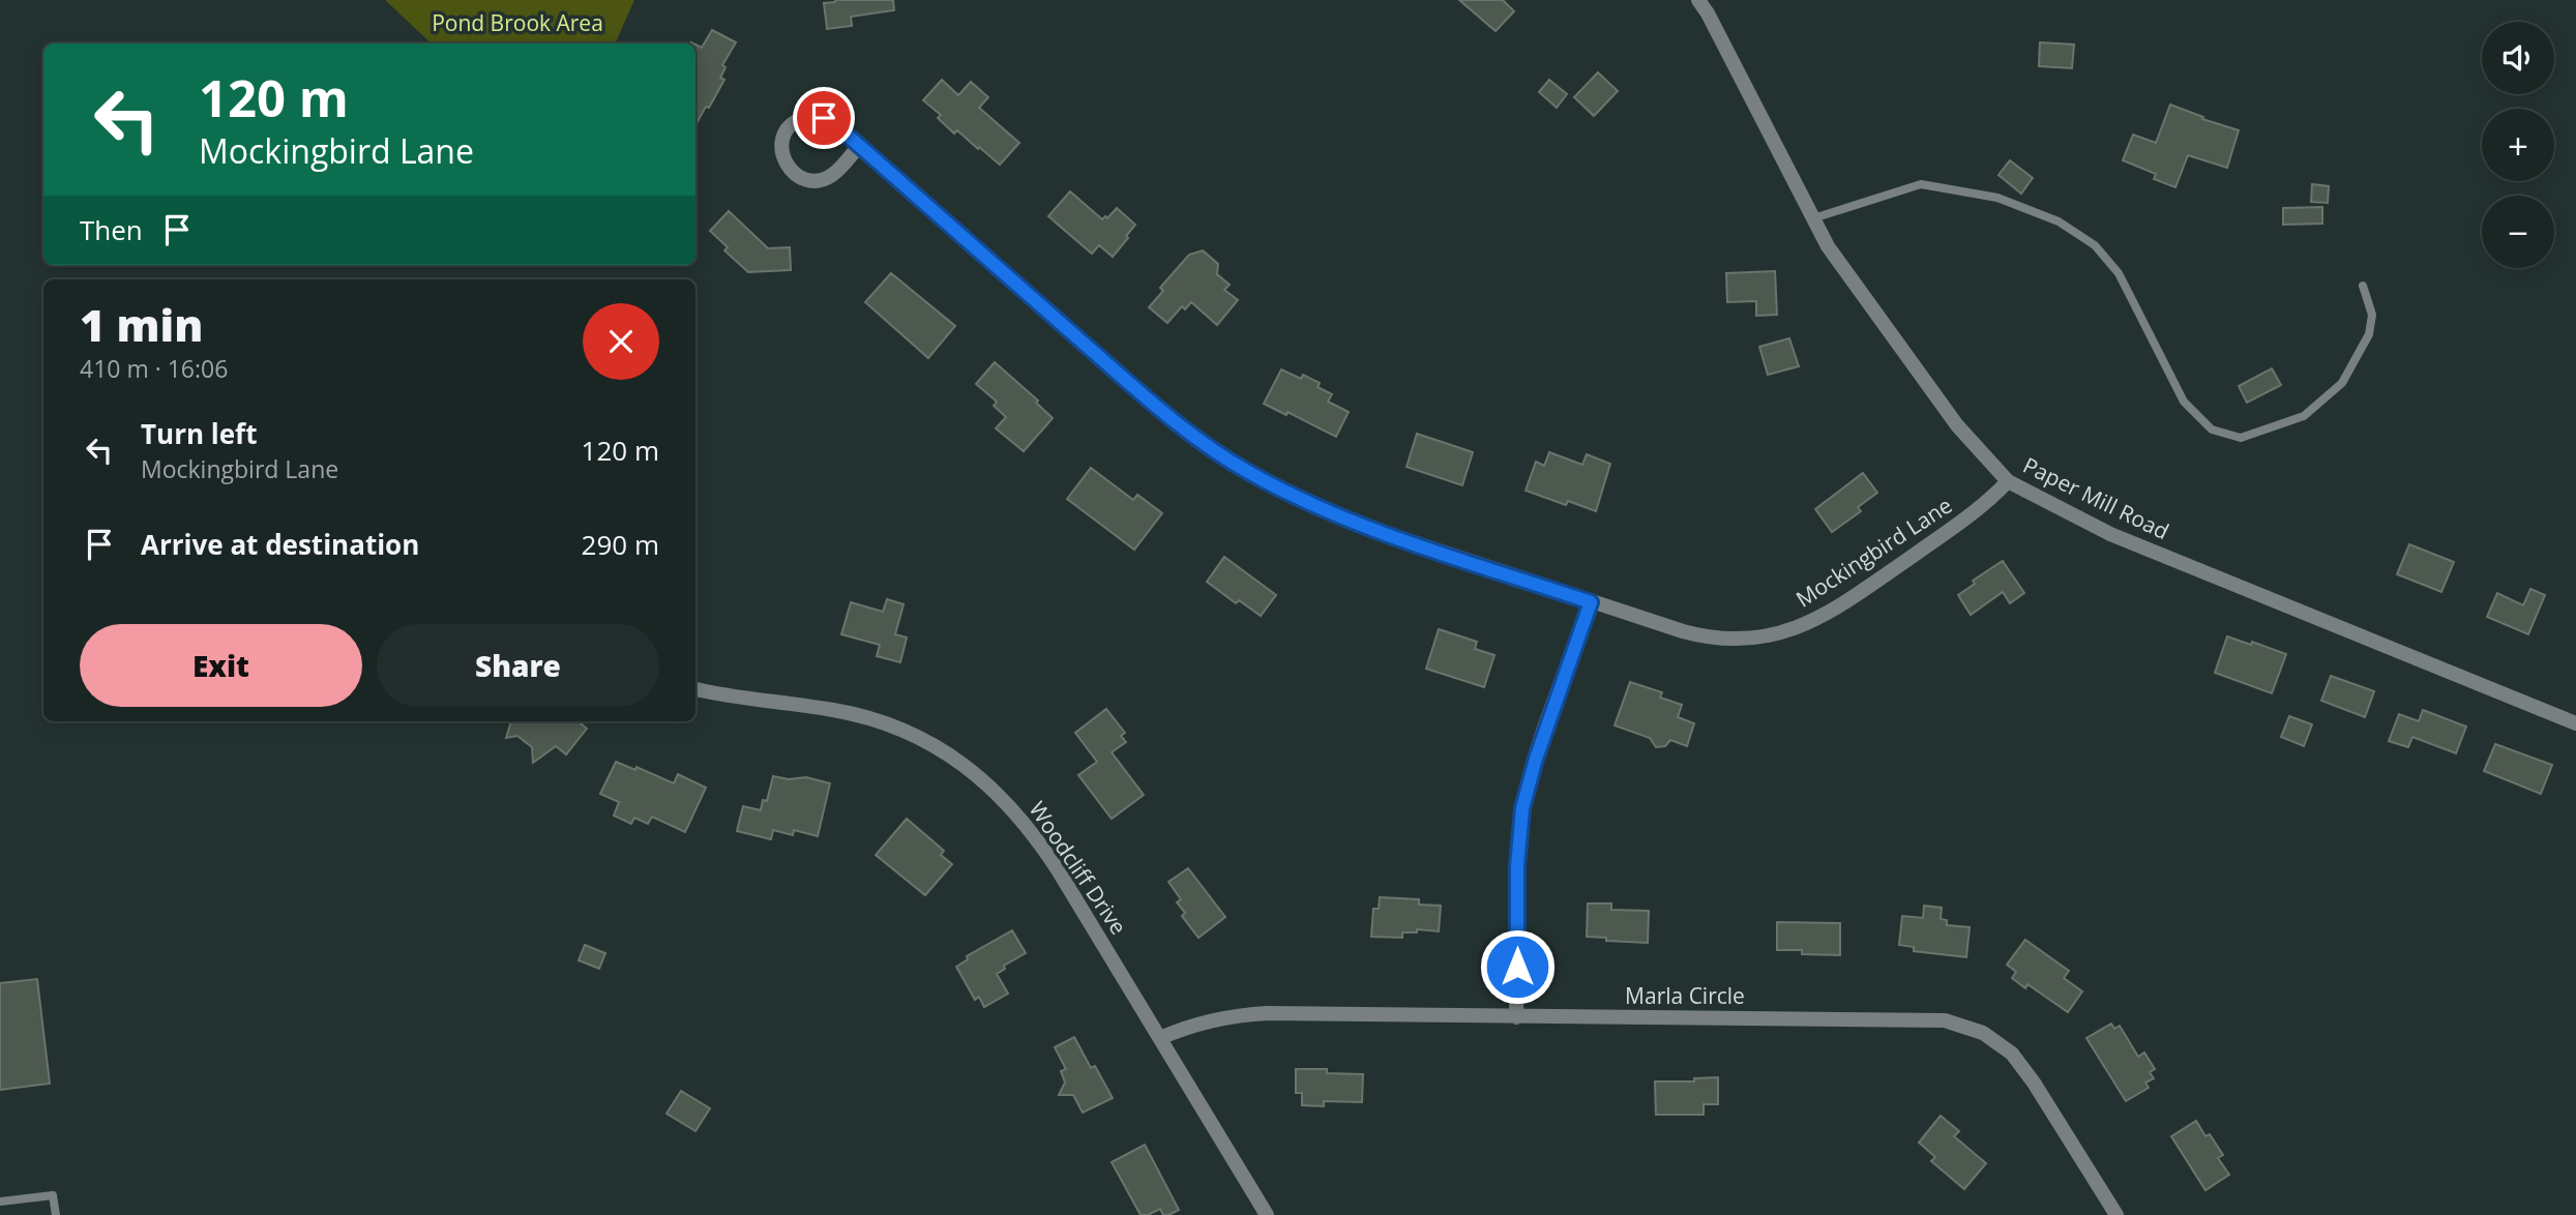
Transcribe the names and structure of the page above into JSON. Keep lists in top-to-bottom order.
{
  "streets": {
    "street": [
      "Paper Mill Road",
      "Mockingbird Lane",
      "Woodcliff Drive",
      "Marla Circle"
    ]
  },
  "crossings": [
    ["Paper Mill Road", "Mockingbird Lane"],
    ["Woodcliff Drive", "Marla Circle"]
  ],
  "parks": ["Pond Brook Area"],
  "page": {
    "map_buttons": ["+", "−"],
    "turn": ["120 m", "Mockingbird Lane"],
    "then": "Then",
    "heading": ["1 min", "410 m · 16:06"],
    "list": [
      {
        "name": "Turn left",
        "note": "Mockingbird Lane",
        "value": "120 m"
      },
      {
        "name": "Arrive at destination",
        "value": "290 m"
      }
    ],
    "buttons": ["Exit", "Share"]
  }
}
